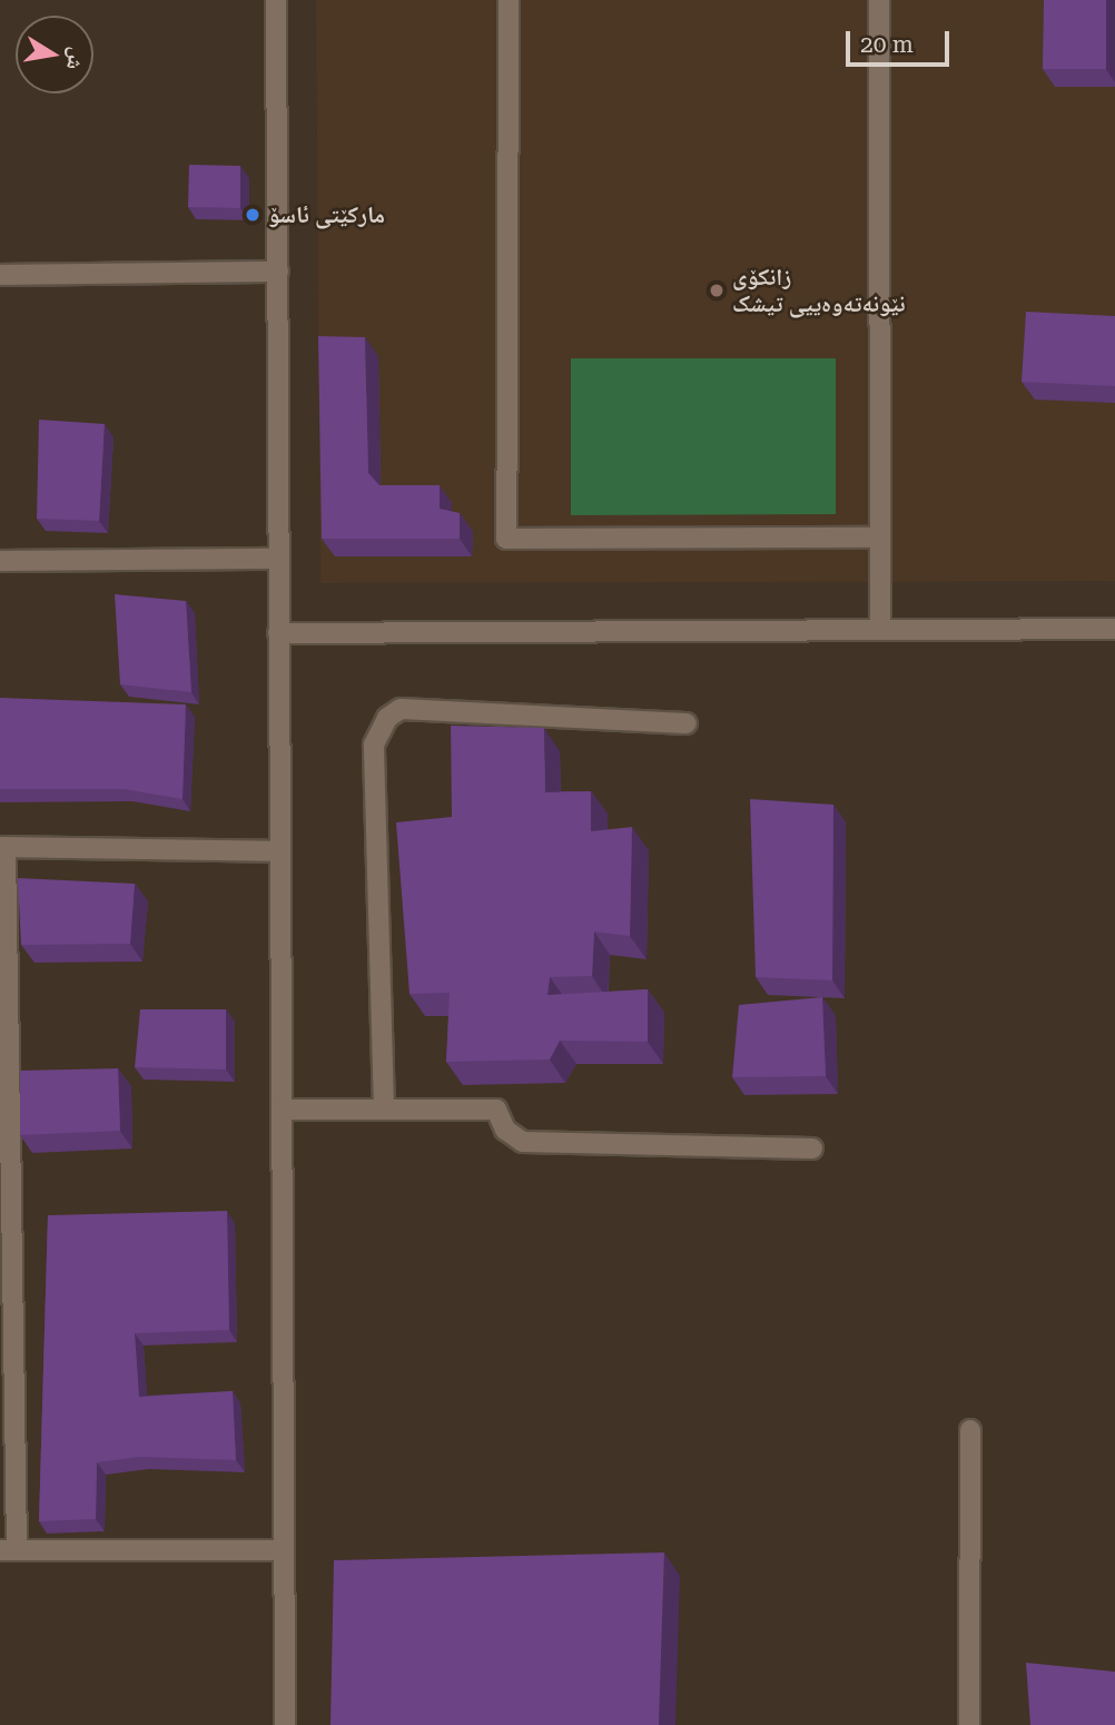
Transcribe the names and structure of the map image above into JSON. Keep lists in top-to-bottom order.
{
  "places": ["مارکێتی ئاسۆ", "زانکۆی نێونەتەوەییی تیشک"],
  "scale_bar": "20 m",
  "north": "right"
}
